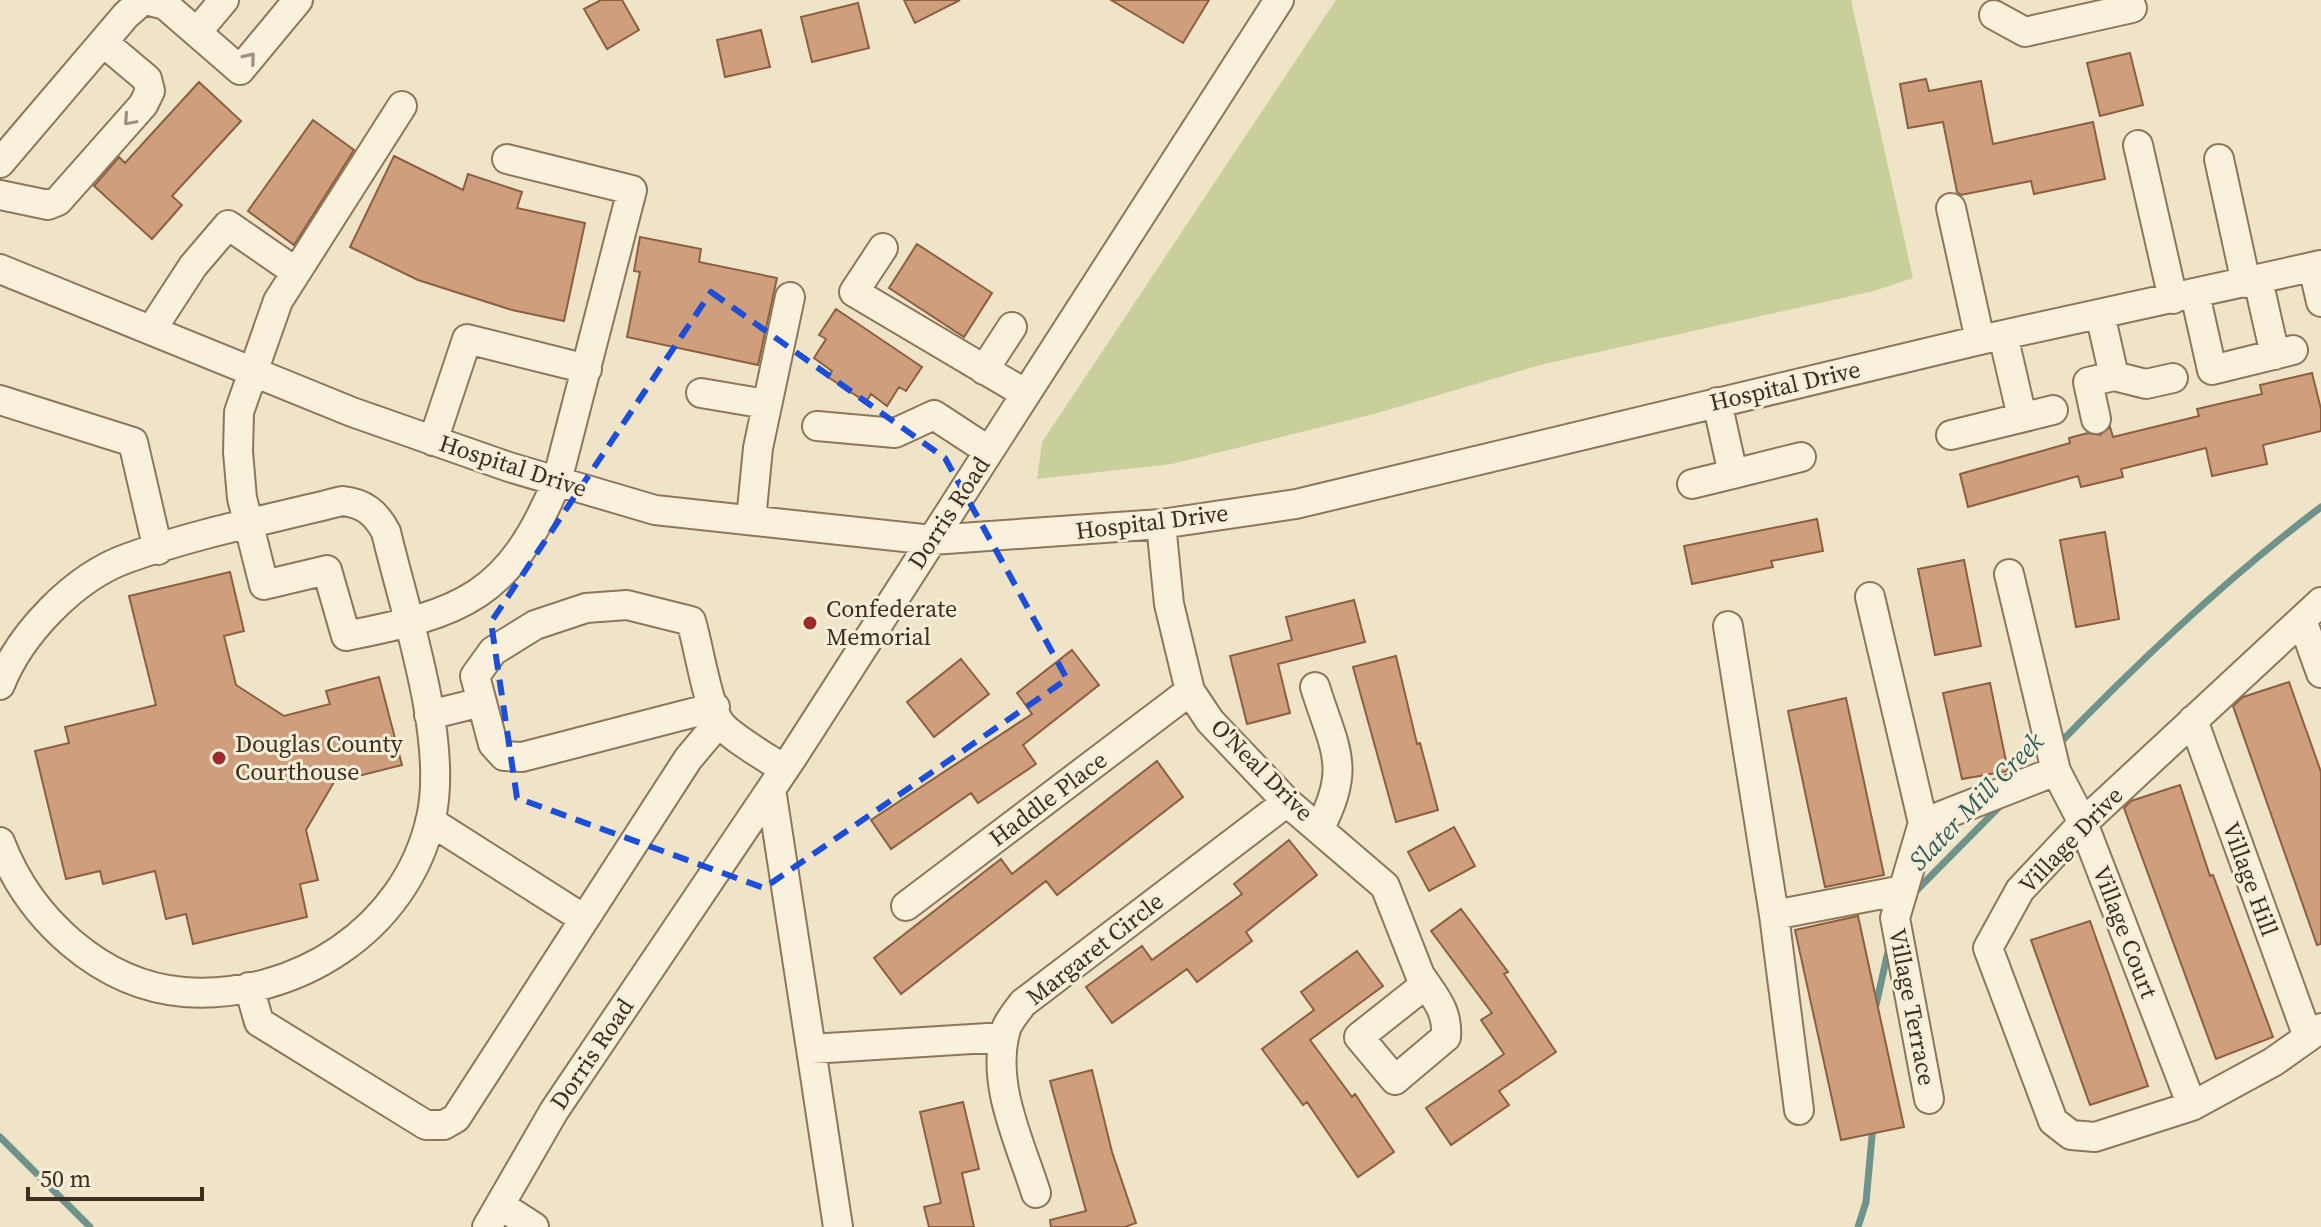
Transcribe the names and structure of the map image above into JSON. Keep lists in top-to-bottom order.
{
  "streets": {
    "street": [
      "Hospital Drive",
      "Dorris Road",
      "O'Neal Drive",
      "Haddle Place",
      "Village Drive",
      "Village Hill",
      "Village Court",
      "Margaret Circle",
      "Village Terrace"
    ]
  },
  "crossings": [
    ["Hospital Drive", "Dorris Road"],
    ["Hospital Drive", "O'Neal Drive"],
    ["O'Neal Drive", "Haddle Place"],
    ["O'Neal Drive", "Margaret Circle"],
    ["Village Drive", "Village Hill"],
    ["Village Drive", "Village Court"]
  ],
  "water": ["Slater Mill Creek"],
  "places": ["Confederate Memorial", "Douglas County Courthouse"],
  "scale_bar": "50 m"
}
